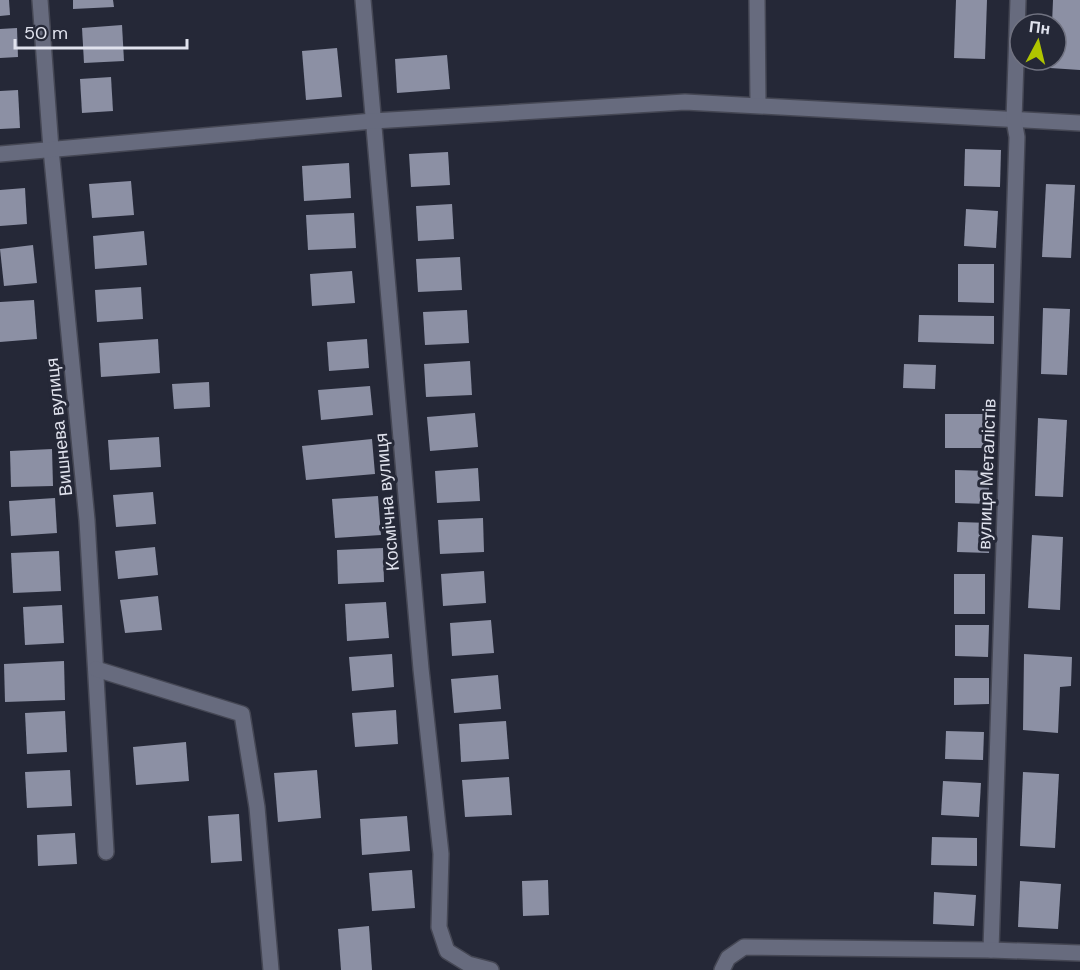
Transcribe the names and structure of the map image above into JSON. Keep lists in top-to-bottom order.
{
  "streets": {
    "street": ["Вишнева вулиця", "вулиця Металістів", "Космічна вулиця"]
  },
  "scale_bar": "50 m",
  "north": "top"
}
